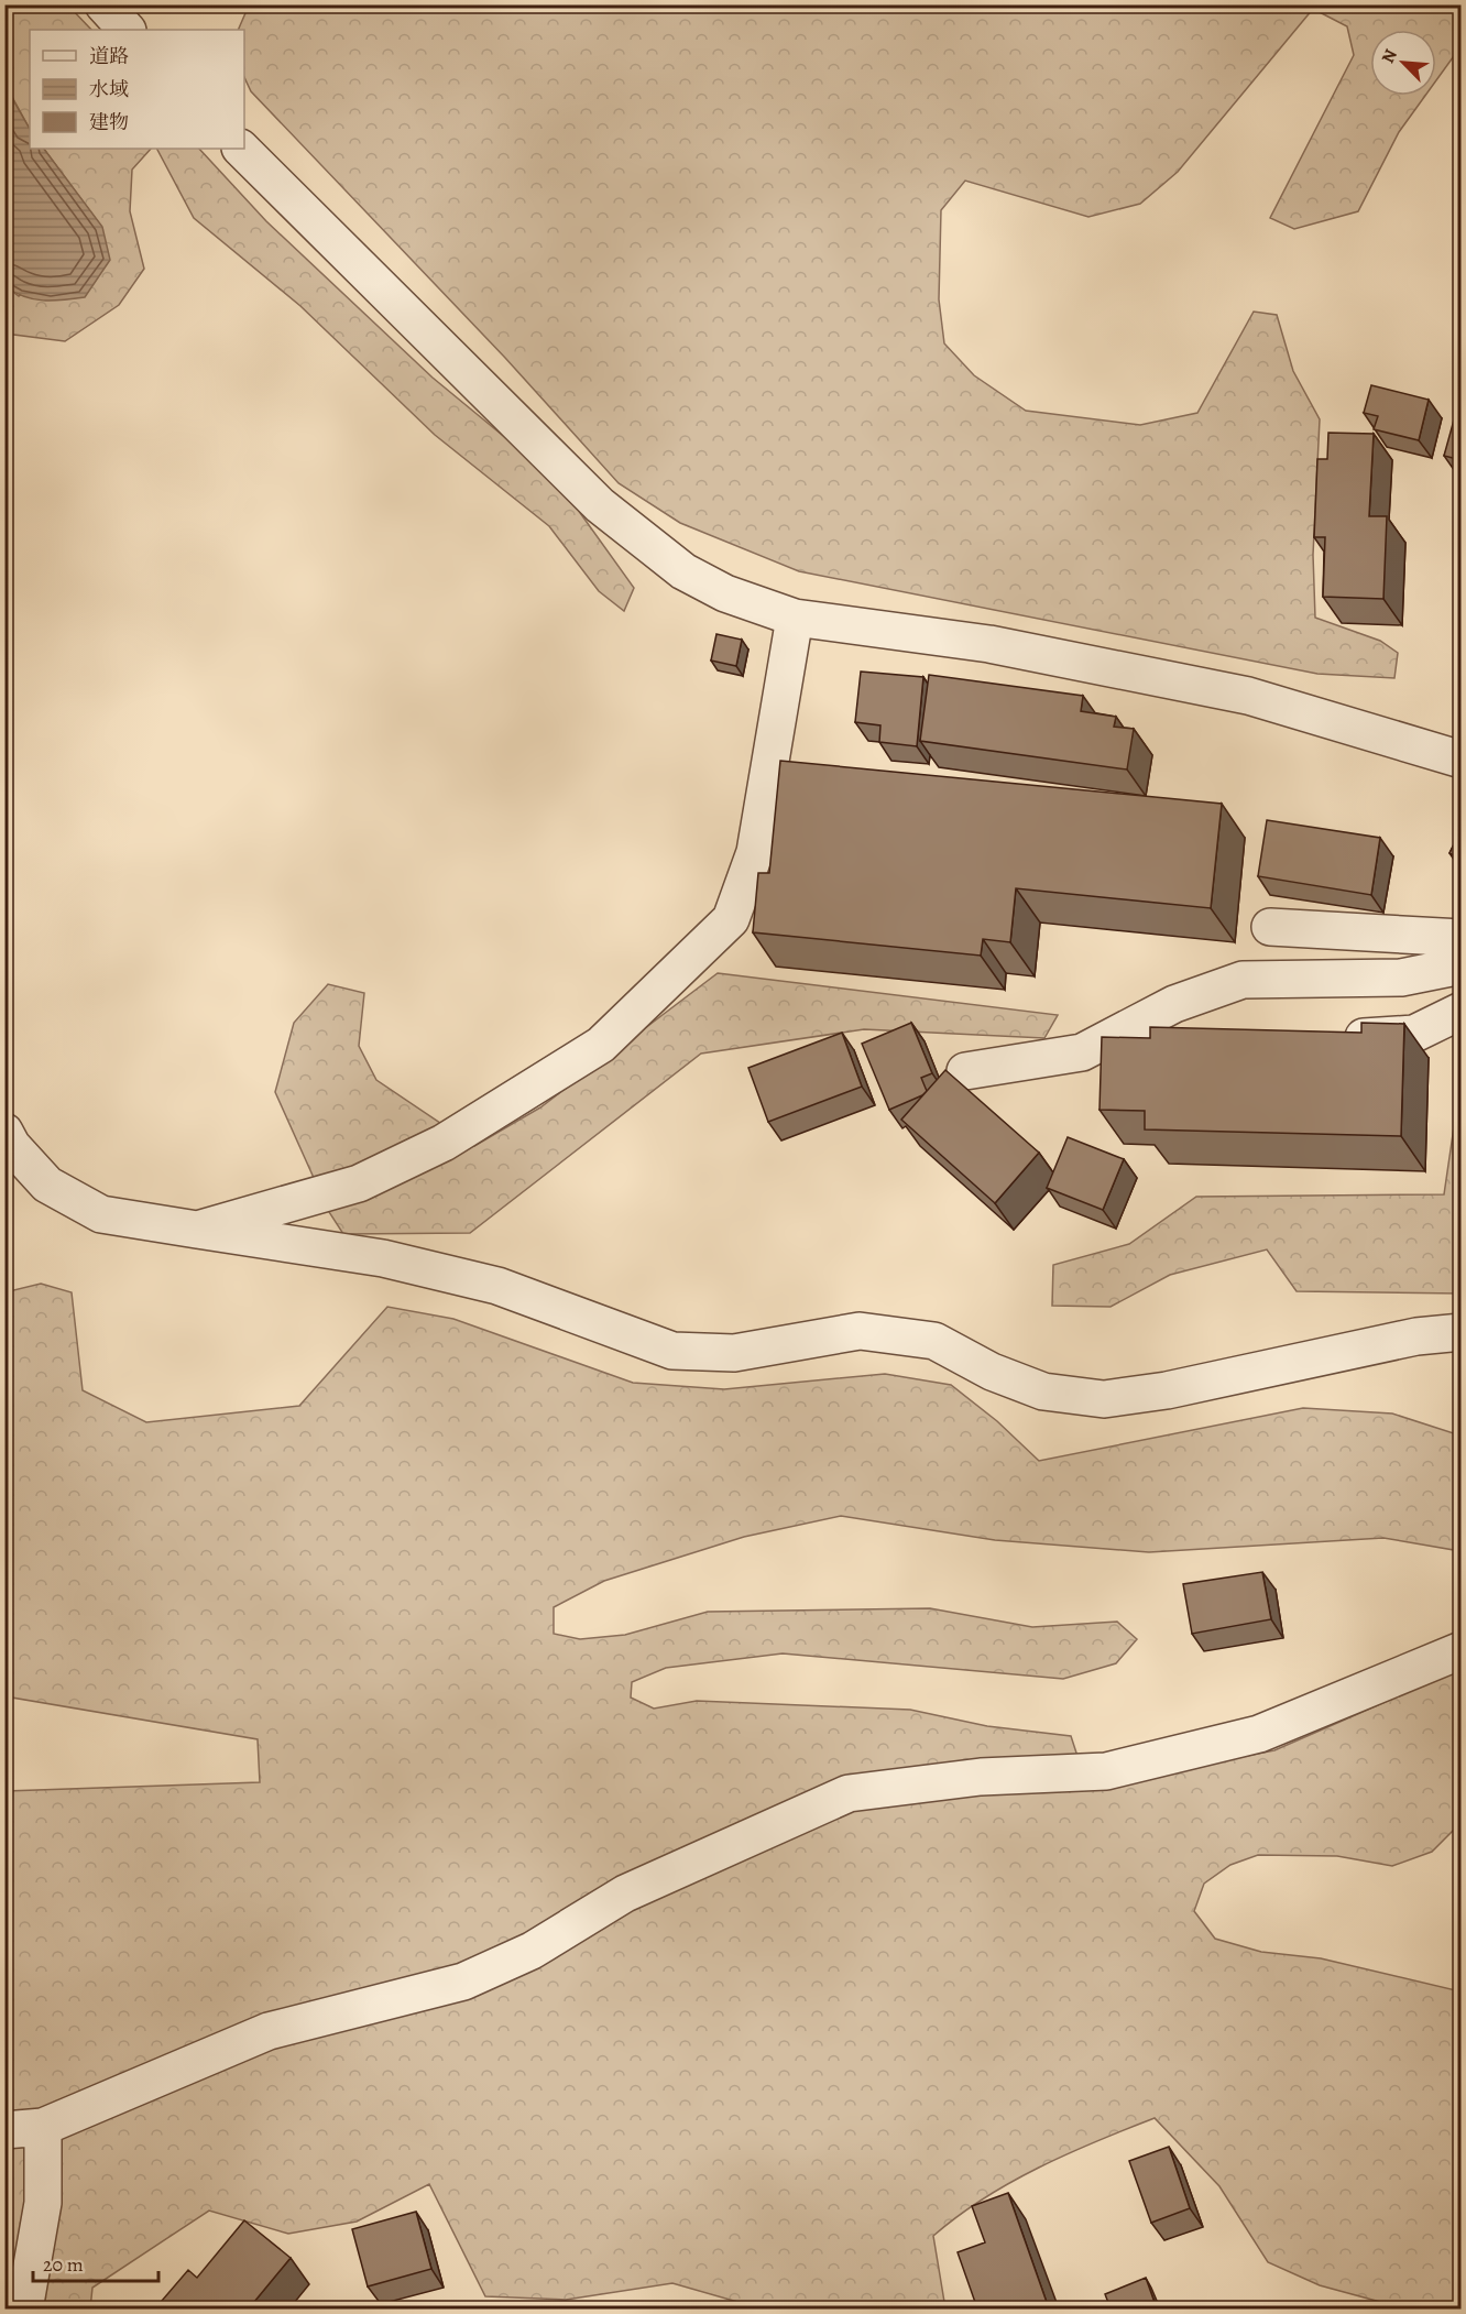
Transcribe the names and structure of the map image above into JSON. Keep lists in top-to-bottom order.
{
  "legend": ["道路", "水域", "建物"],
  "scale_bar": "20 m",
  "north": "top left"
}
